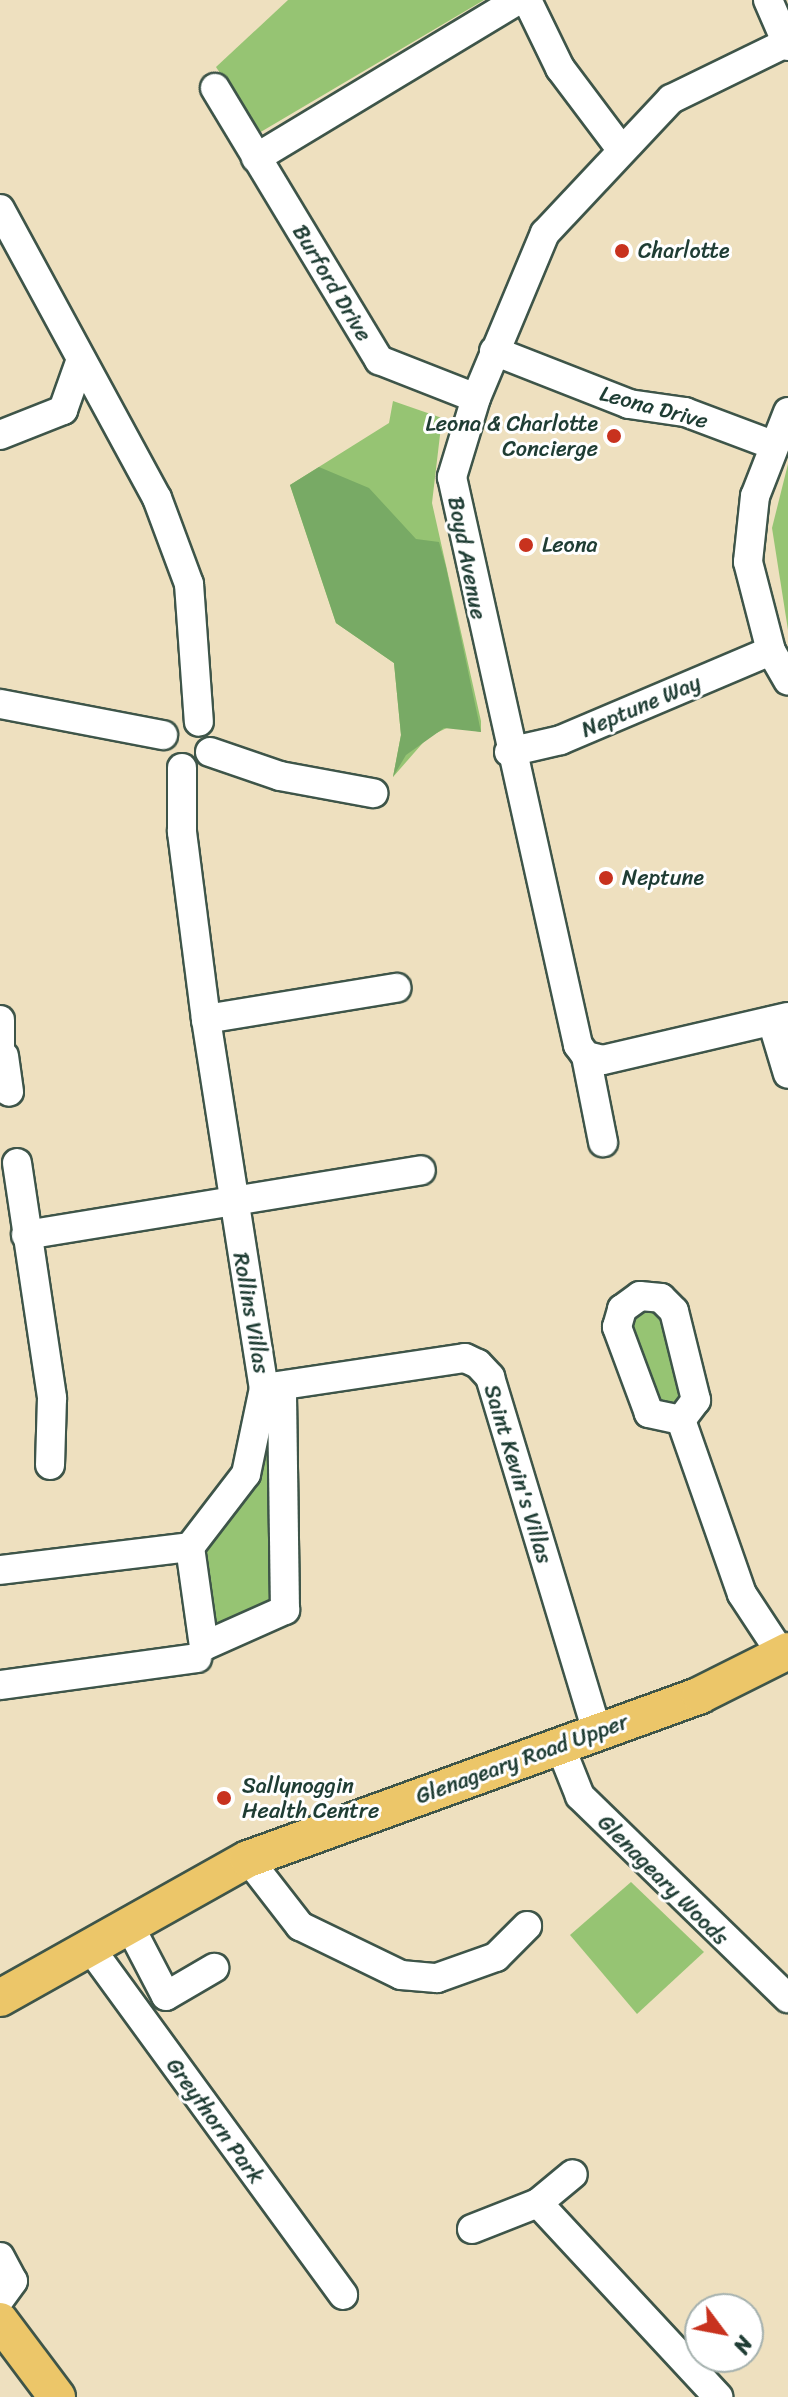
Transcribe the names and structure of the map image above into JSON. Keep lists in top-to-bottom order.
{
  "streets": {
    "main road": ["Glenageary Road Upper"],
    "street": [
      "Burford Drive",
      "Leona Drive",
      "Boyd Avenue",
      "Neptune Way",
      "Rollins Villas",
      "Saint Kevin's Villas",
      "Glenageary Woods",
      "Greythorn Park"
    ]
  },
  "crossings": [
    ["Burford Drive", "Boyd Avenue"],
    ["Leona Drive", "Boyd Avenue"],
    ["Boyd Avenue", "Neptune Way"],
    ["Rollins Villas", "Saint Kevin's Villas"],
    ["Saint Kevin's Villas", "Glenageary Road Upper"],
    ["Glenageary Road Upper", "Glenageary Woods"],
    ["Glenageary Road Upper", "Greythorn Park"]
  ],
  "places": [
    "Charlotte",
    "Leona & Charlotte Concierge",
    "Leona",
    "Neptune",
    "Sallynoggin Health Centre"
  ],
  "north": "bottom right"
}
